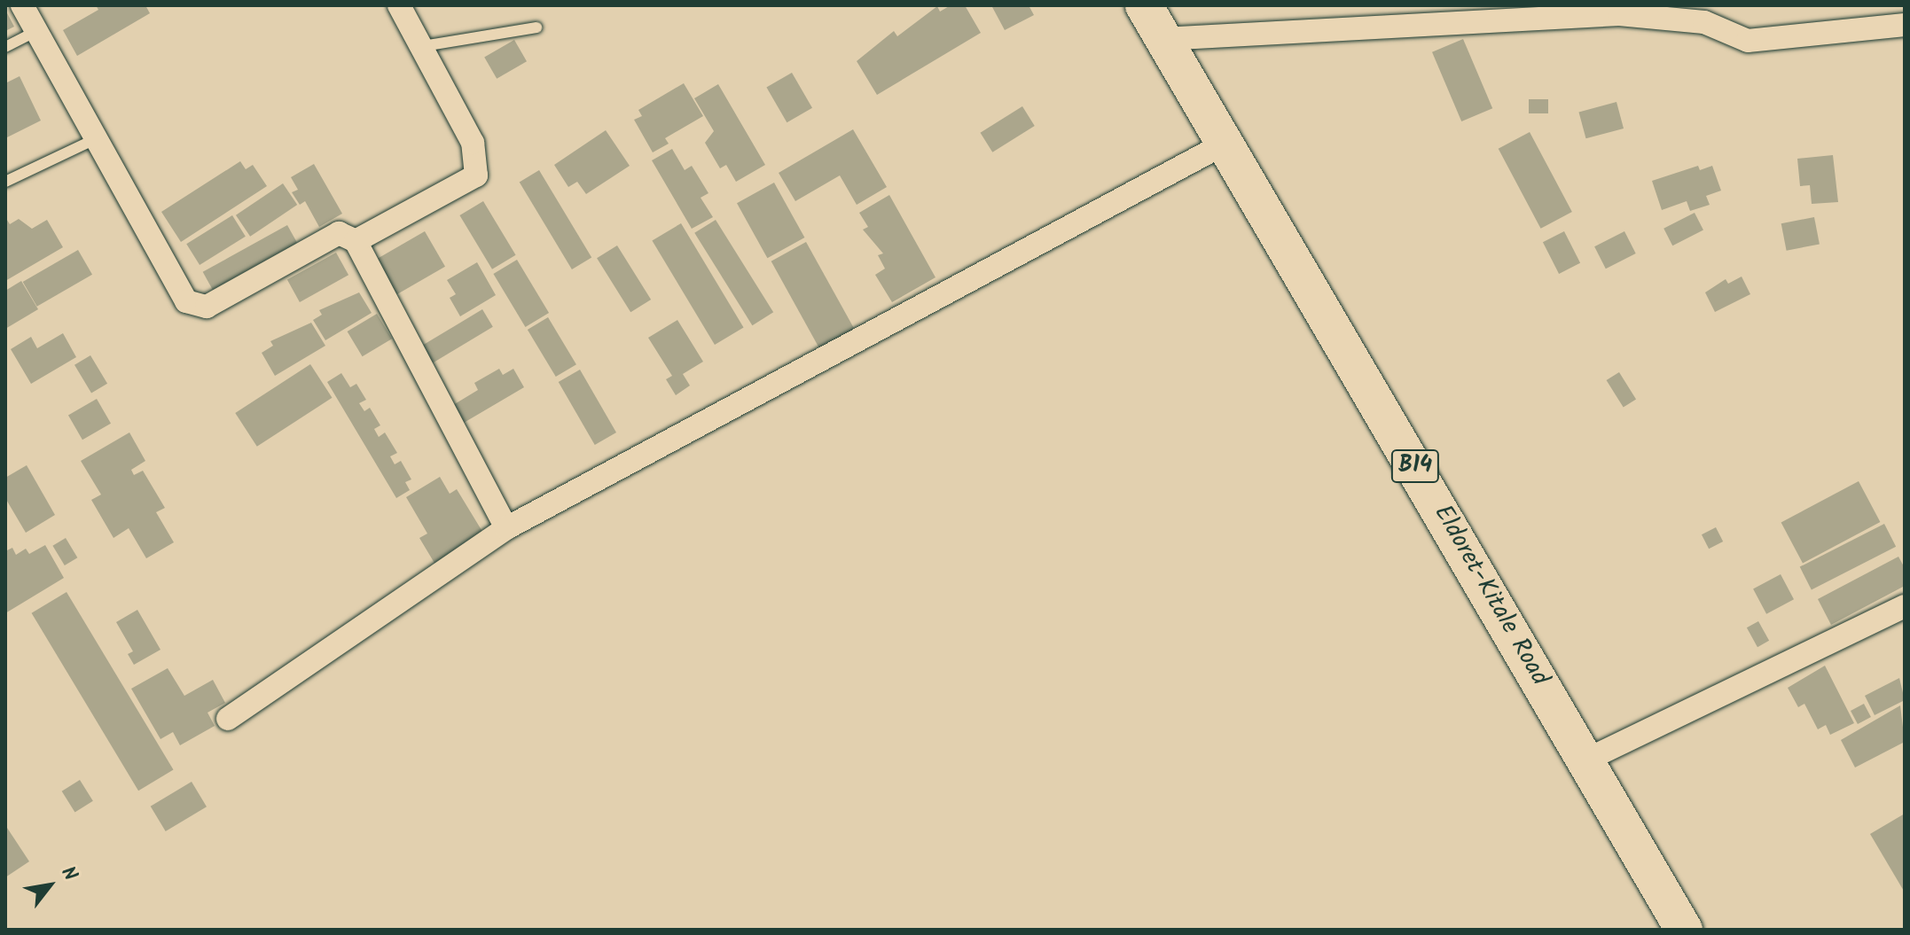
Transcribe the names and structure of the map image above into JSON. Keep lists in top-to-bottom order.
{
  "streets": {
    "highway": ["B14", "Eldoret-Kitale Road"]
  },
  "north": "top right"
}
